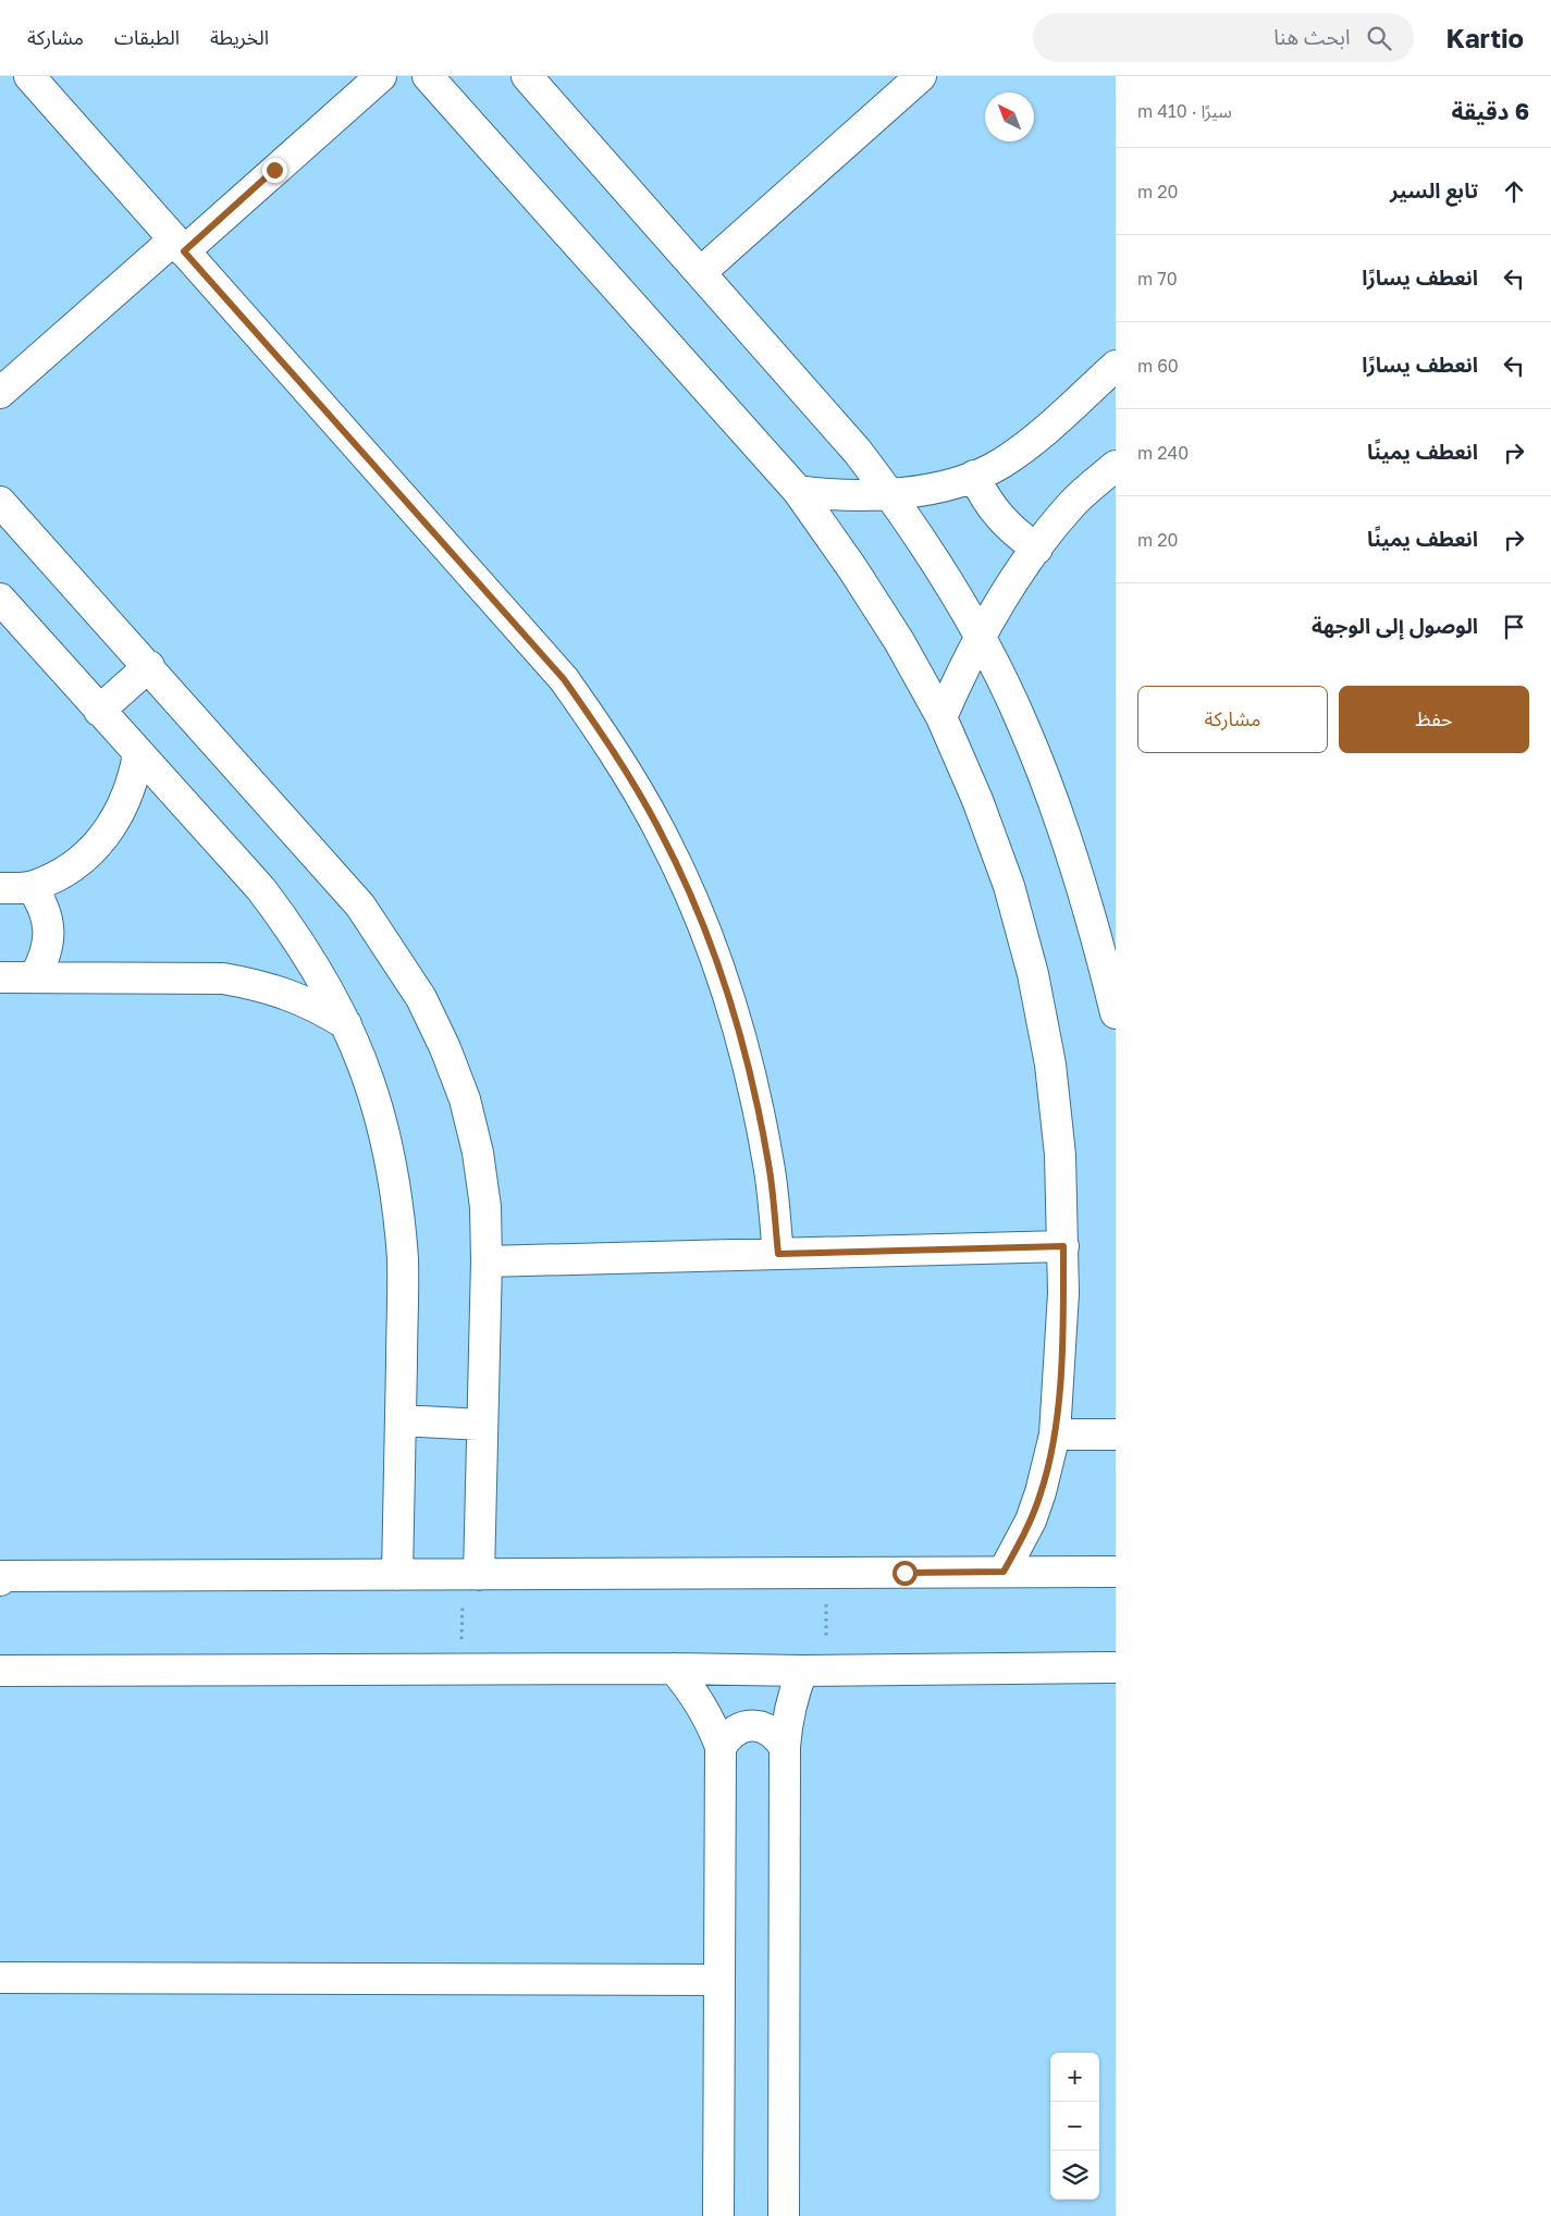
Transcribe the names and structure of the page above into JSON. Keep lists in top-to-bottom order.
{
  "north": "top left",
  "page": {
    "header": "Kartio",
    "search": "ابحث هنا",
    "nav": ["الخريطة", "الطبقات", "مشاركة"],
    "heading": ["6 دقيقة", "سيرًا · 410 m"],
    "list": [
      ["تابع السير", "20 m"],
      ["انعطف يسارًا", "70 m"],
      ["انعطف يسارًا", "60 m"],
      ["انعطف يمينًا", "240 m"],
      ["انعطف يمينًا", "20 m"],
      "الوصول إلى الوجهة"
    ],
    "buttons": ["حفظ", "مشاركة"],
    "map_buttons": ["+", "−"]
  }
}
